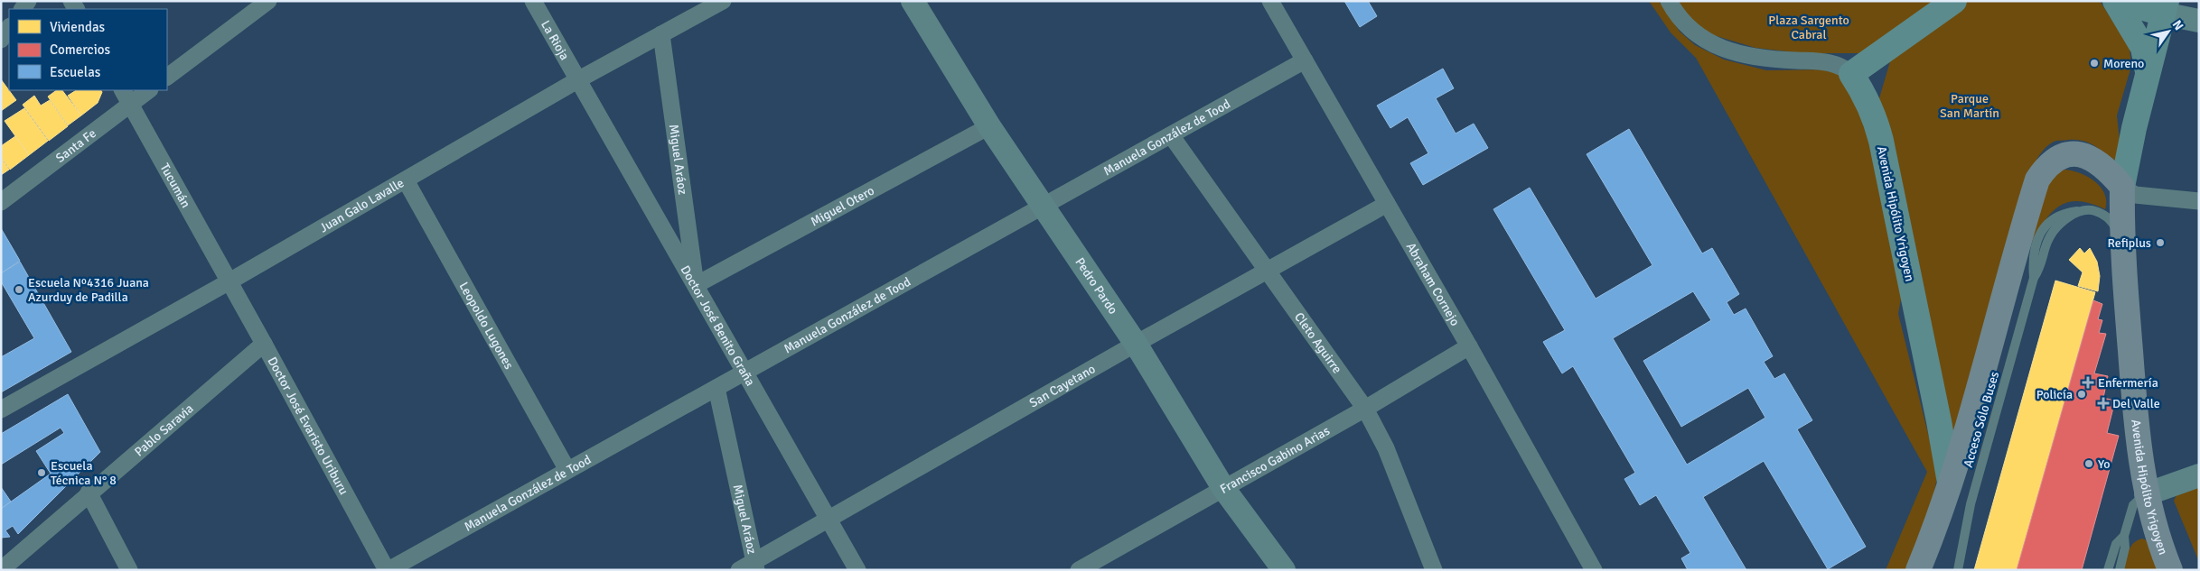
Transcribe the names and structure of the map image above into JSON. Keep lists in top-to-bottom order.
{
  "streets": {
    "highway": ["Avenida Hipólito Yrigoyen"],
    "street": [
      "La Rioja",
      "Manuela González de Tood",
      "Santa Fe",
      "Miguel Aráoz",
      "Tucumán",
      "Juan Galo Lavalle",
      "Miguel Otero",
      "Abraham Cornejo",
      "Pedro Pardo",
      "Leopoldo Lugones",
      "Doctor José Benito Graña",
      "Cleto Aguirre",
      "San Cayetano",
      "Doctor José Evaristo Uriburu",
      "Pablo Saravia",
      "Francisco Gabino Arias"
    ],
    "lane": ["Acceso Sólo Buses"]
  },
  "crossings": [
    ["La Rioja", "Juan Galo Lavalle"],
    ["La Rioja", "Doctor José Benito Graña"],
    ["Manuela González de Tood", "Miguel Aráoz"],
    ["Manuela González de Tood", "Abraham Cornejo"],
    ["Manuela González de Tood", "Pedro Pardo"],
    ["Manuela González de Tood", "Leopoldo Lugones"],
    ["Manuela González de Tood", "Doctor José Benito Graña"],
    ["Manuela González de Tood", "Cleto Aguirre"],
    ["Manuela González de Tood", "Doctor José Evaristo Uriburu"],
    ["Santa Fe", "Tucumán"],
    ["Miguel Aráoz", "Juan Galo Lavalle"],
    ["Miguel Aráoz", "Miguel Otero"],
    ["Miguel Aráoz", "Doctor José Benito Graña"],
    ["Miguel Aráoz", "San Cayetano"],
    ["Tucumán", "Juan Galo Lavalle"],
    ["Tucumán", "Doctor José Evaristo Uriburu"],
    ["Juan Galo Lavalle", "Leopoldo Lugones"],
    ["Juan Galo Lavalle", "Doctor José Benito Graña"],
    ["Juan Galo Lavalle", "Doctor José Evaristo Uriburu"],
    ["Miguel Otero", "Pedro Pardo"],
    ["Miguel Otero", "Doctor José Benito Graña"],
    ["Avenida Hipólito Yrigoyen", "Acceso Sólo Buses"],
    ["Abraham Cornejo", "San Cayetano"],
    ["Abraham Cornejo", "Francisco Gabino Arias"],
    ["Pedro Pardo", "San Cayetano"],
    ["Pedro Pardo", "Francisco Gabino Arias"],
    ["Doctor José Benito Graña", "San Cayetano"],
    ["Cleto Aguirre", "San Cayetano"],
    ["Cleto Aguirre", "Francisco Gabino Arias"],
    ["Doctor José Evaristo Uriburu", "Pablo Saravia"]
  ],
  "parks": ["Plaza Sargento Cabral", "Parque San Martín"],
  "places": {
    "other": [
      "Moreno",
      "Refiplus",
      "Escuela Nº4316 Juana Azurduy de Padilla",
      "Policía",
      "Yo",
      "Escuela Técnica N° 8"
    ],
    "health": ["Enfermería", "Del Valle"]
  },
  "legend": ["Viviendas", "Comercios", "Escuelas"],
  "north": "top right"
}
